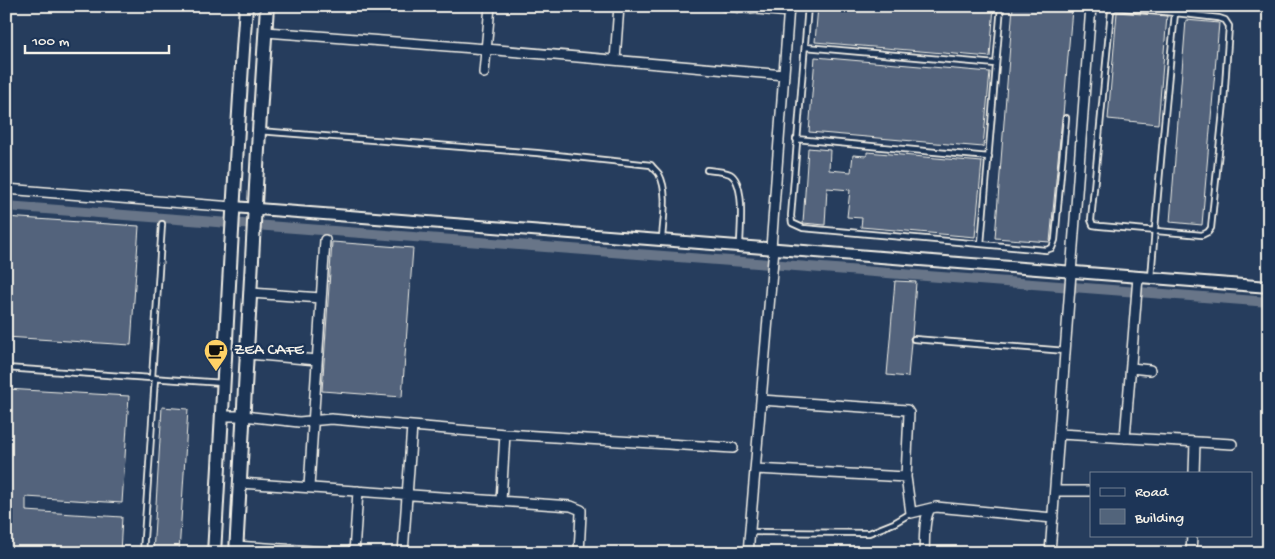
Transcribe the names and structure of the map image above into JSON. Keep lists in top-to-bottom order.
{
  "places": {
    "cafe": ["ZEA CAFE"]
  },
  "legend": ["Road", "Building"],
  "scale_bar": "100 m"
}
